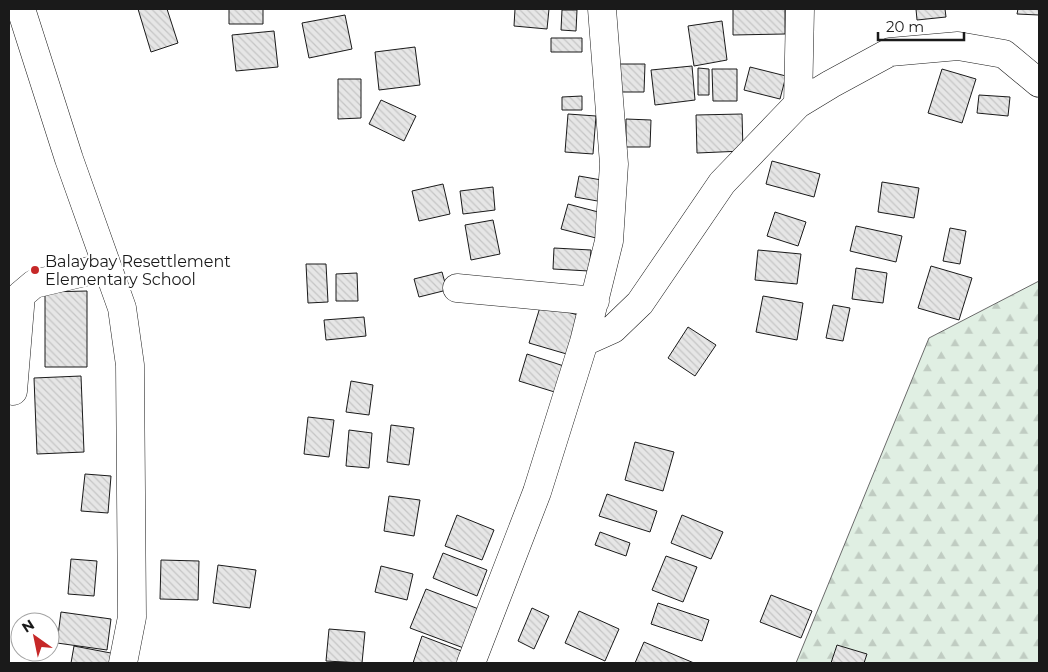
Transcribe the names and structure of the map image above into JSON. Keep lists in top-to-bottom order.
{
  "places": ["Balaybay Resettlement Elementary School"],
  "scale_bar": "20 m",
  "north": "top left"
}
